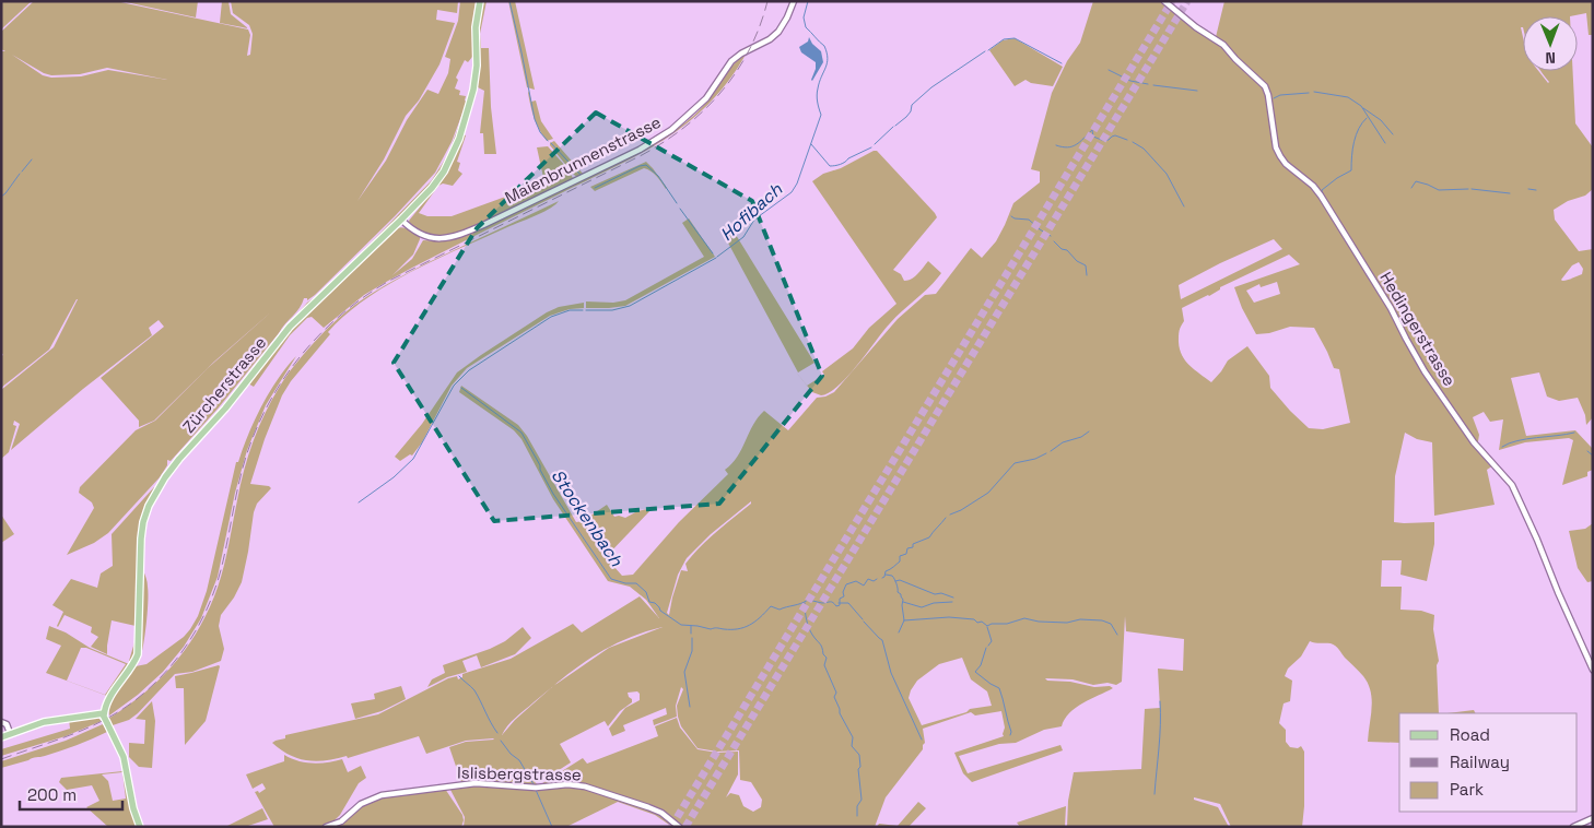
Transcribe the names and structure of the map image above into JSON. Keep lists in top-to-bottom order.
{
  "streets": {
    "main road": ["Zürcherstrasse"],
    "street": ["Maienbrunnenstrasse", "Hedingerstrasse", "Islisbergstrasse"]
  },
  "crossings": [
    ["Maienbrunnenstrasse", "Zürcherstrasse"]
  ],
  "water": ["Hofibach", "Stockenbach"],
  "legend": ["Road", "Railway", "Park"],
  "scale_bar": "200 m",
  "north": "bottom"
}
